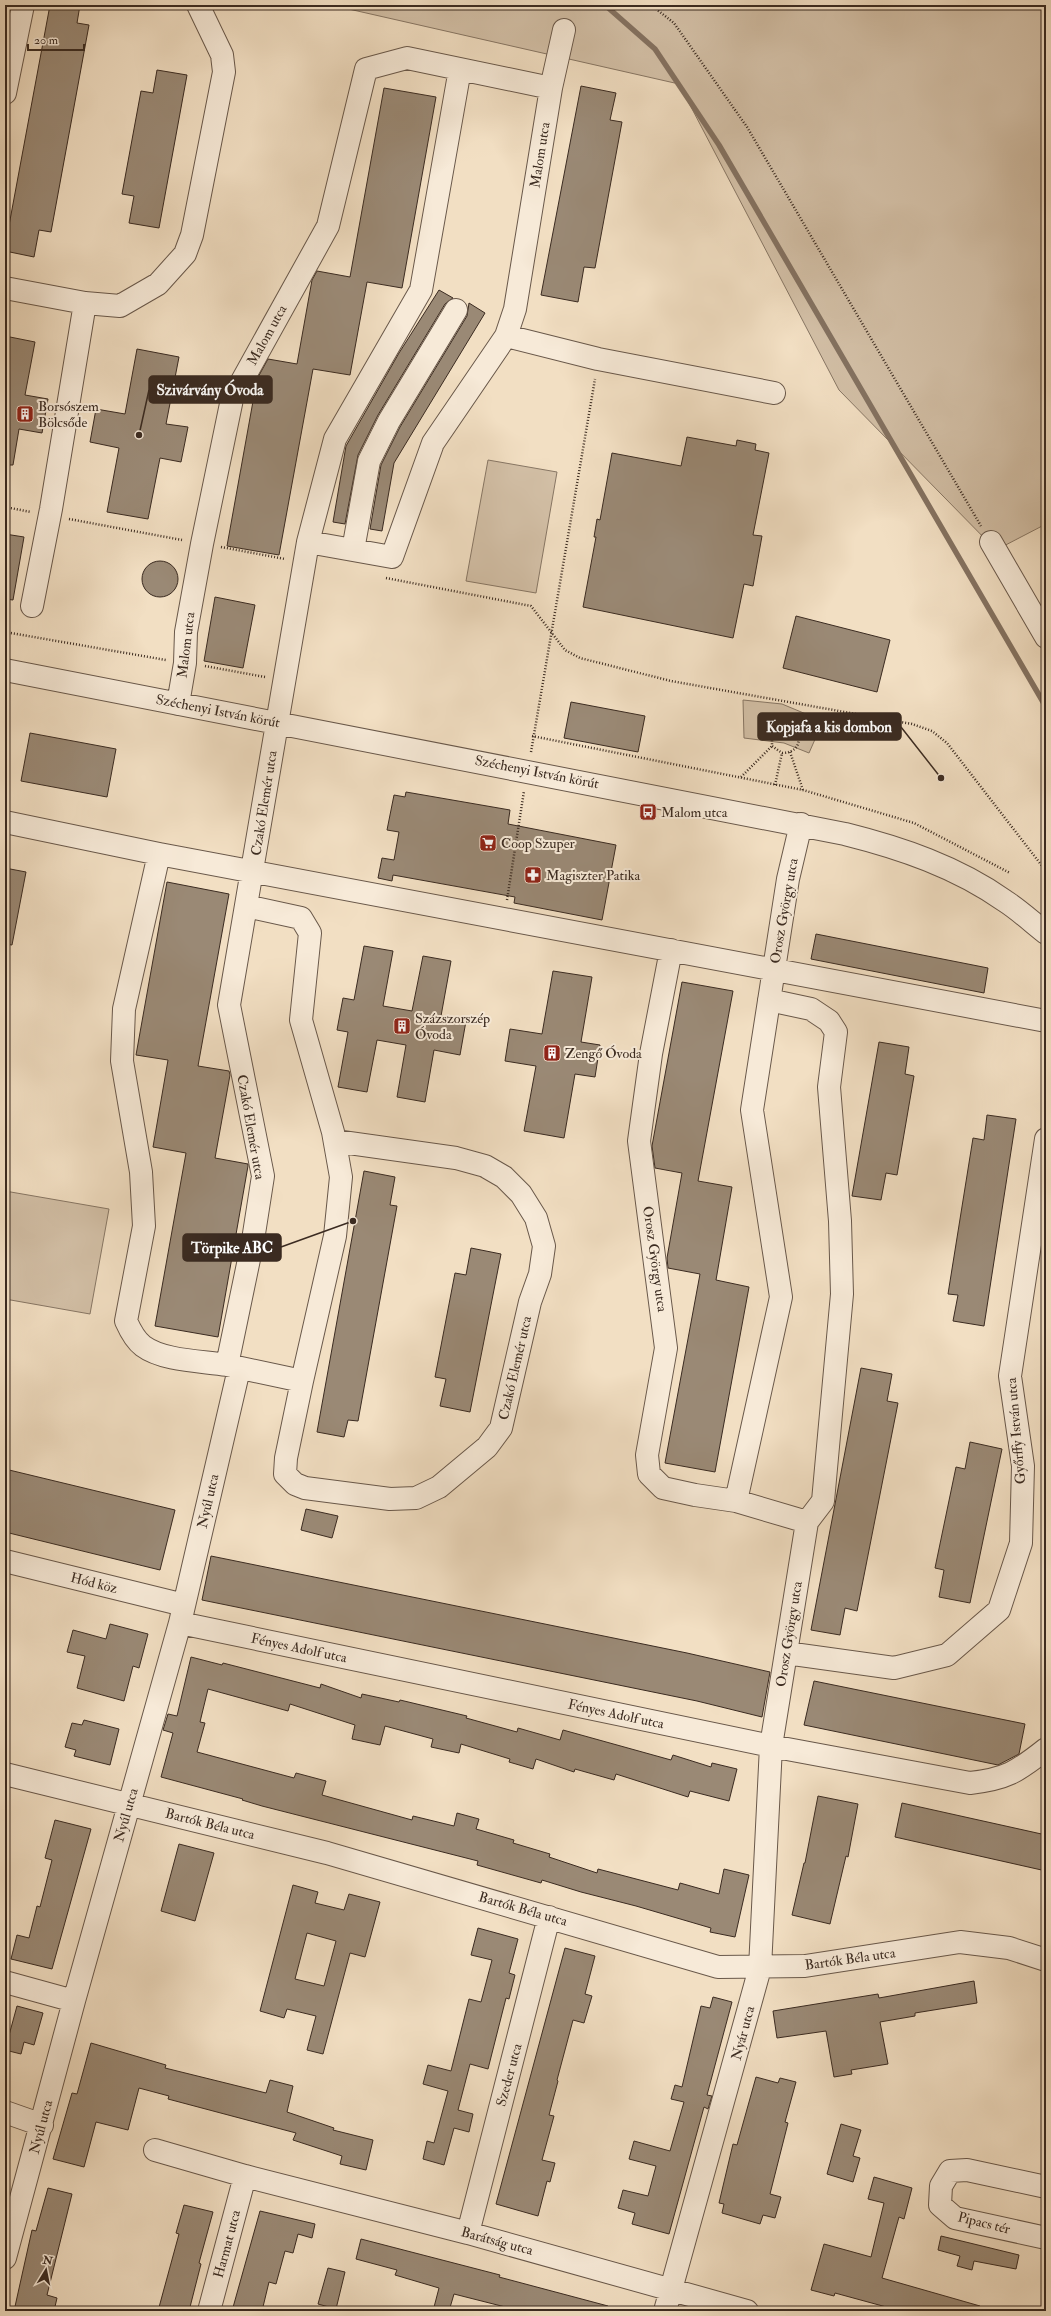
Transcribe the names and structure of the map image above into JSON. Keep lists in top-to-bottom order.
{
  "streets": {
    "street": [
      "Malom utca",
      "Széchenyi István körút",
      "Czakó Elemér utca",
      "Orosz György utca",
      "Győrffy István utca",
      "Nyúl utca",
      "Hód köz",
      "Fényes Adolf utca",
      "Bartók Béla utca",
      "Nyár utca",
      "Szeder utca",
      "Pipacs tér",
      "Barátság utca",
      "Harmat utca"
    ]
  },
  "crossings": [
    ["Malom utca", "Széchenyi István körút"],
    ["Széchenyi István körút", "Czakó Elemér utca"],
    ["Széchenyi István körút", "Orosz György utca"],
    ["Czakó Elemér utca", "Nyúl utca"],
    ["Orosz György utca", "Győrffy István utca"],
    ["Orosz György utca", "Fényes Adolf utca"],
    ["Orosz György utca", "Nyár utca"],
    ["Nyúl utca", "Hód köz"],
    ["Nyúl utca", "Fényes Adolf utca"],
    ["Nyúl utca", "Bartók Béla utca"],
    ["Hód köz", "Fényes Adolf utca"],
    ["Fényes Adolf utca", "Nyár utca"],
    ["Bartók Béla utca", "Nyár utca"],
    ["Bartók Béla utca", "Szeder utca"],
    ["Nyár utca", "Barátság utca"],
    ["Szeder utca", "Barátság utca"],
    ["Barátság utca", "Harmat utca"]
  ],
  "places": {
    "building": ["Borsószem Bölcsőde", "Százszorszép Óvoda", "Zengő Óvoda"],
    "other": ["Szivárvány Óvoda", "Kopjafa a kis dombon", "Törpike ABC"],
    "bus stop": ["Malom utca"],
    "supermarket": ["Coop Szuper"],
    "pharmacy": ["Magiszter Patika"]
  },
  "scale_bar": "20 m",
  "north": "top"
}
